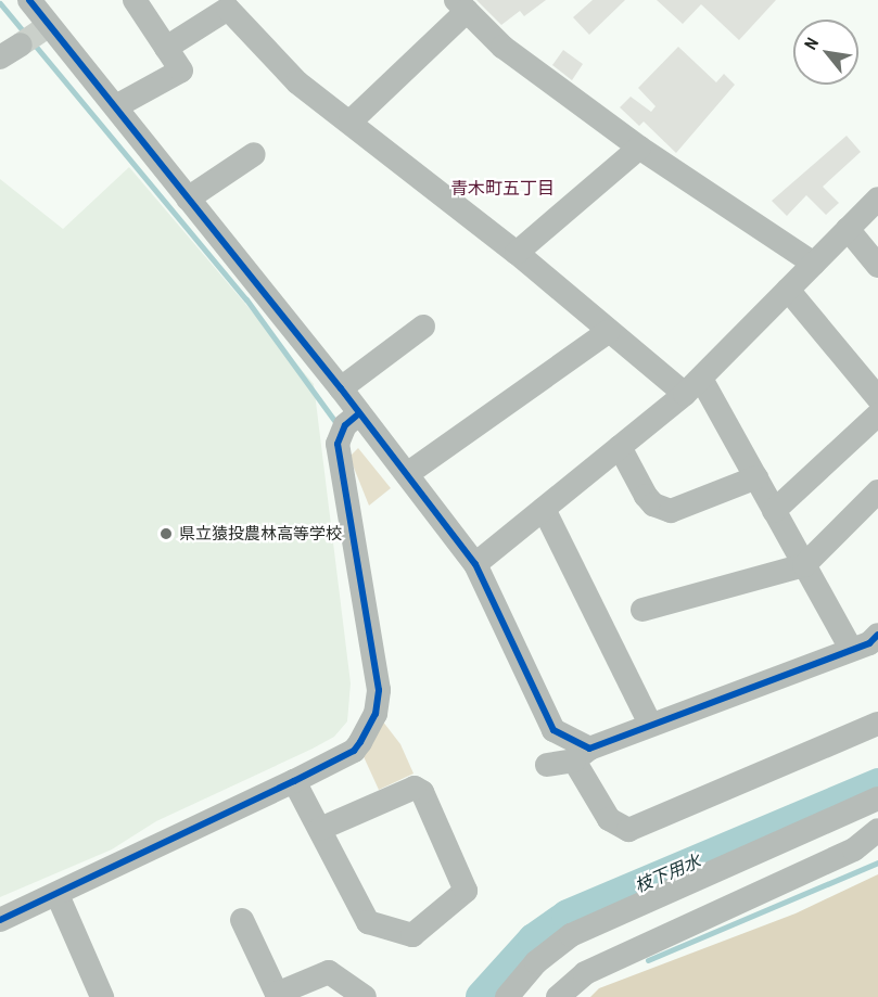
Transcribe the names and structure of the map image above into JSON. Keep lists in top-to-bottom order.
{
  "districts": ["青木町五丁目"],
  "water": ["枝下用水"],
  "places": ["県立猿投農林高等学校"],
  "north": "top left"
}
